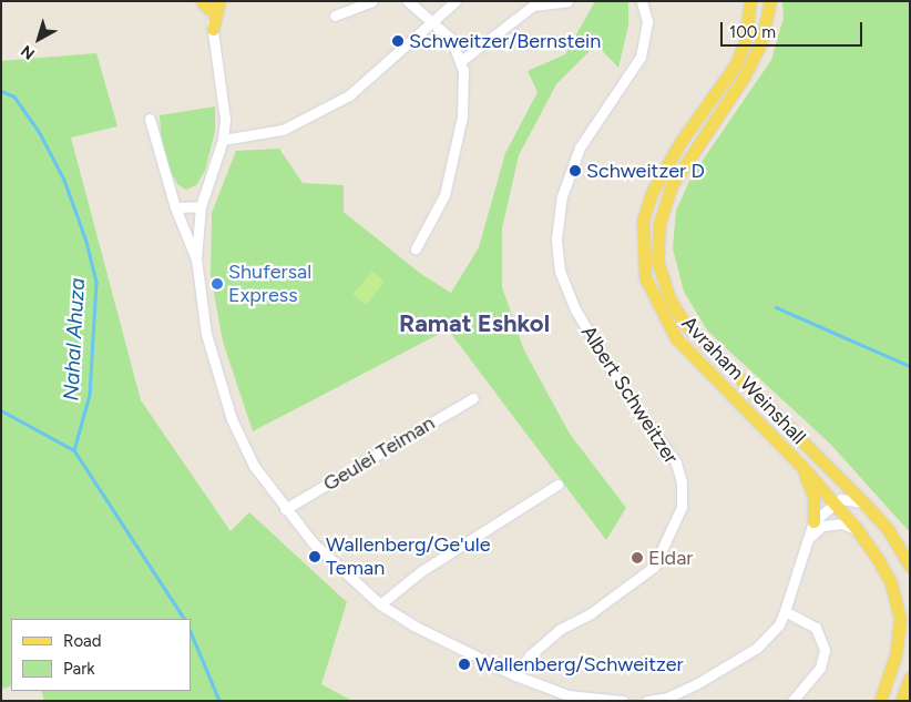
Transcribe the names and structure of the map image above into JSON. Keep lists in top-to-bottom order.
{
  "streets": {
    "main road": ["Avraham Weinshall"],
    "street": ["Albert Schweitzer", "Geulei Teiman"]
  },
  "districts": ["Ramat Eshkol"],
  "water": ["Nahal Ahuza"],
  "places": [
    "Schweitzer/Bernstein",
    "Schweitzer D",
    "Shufersal Express",
    "Wallenberg/Ge'ule Teman",
    "Eldar",
    "Wallenberg/Schweitzer"
  ],
  "legend": ["Road", "Park"],
  "scale_bar": "100 m",
  "north": "bottom left"
}
